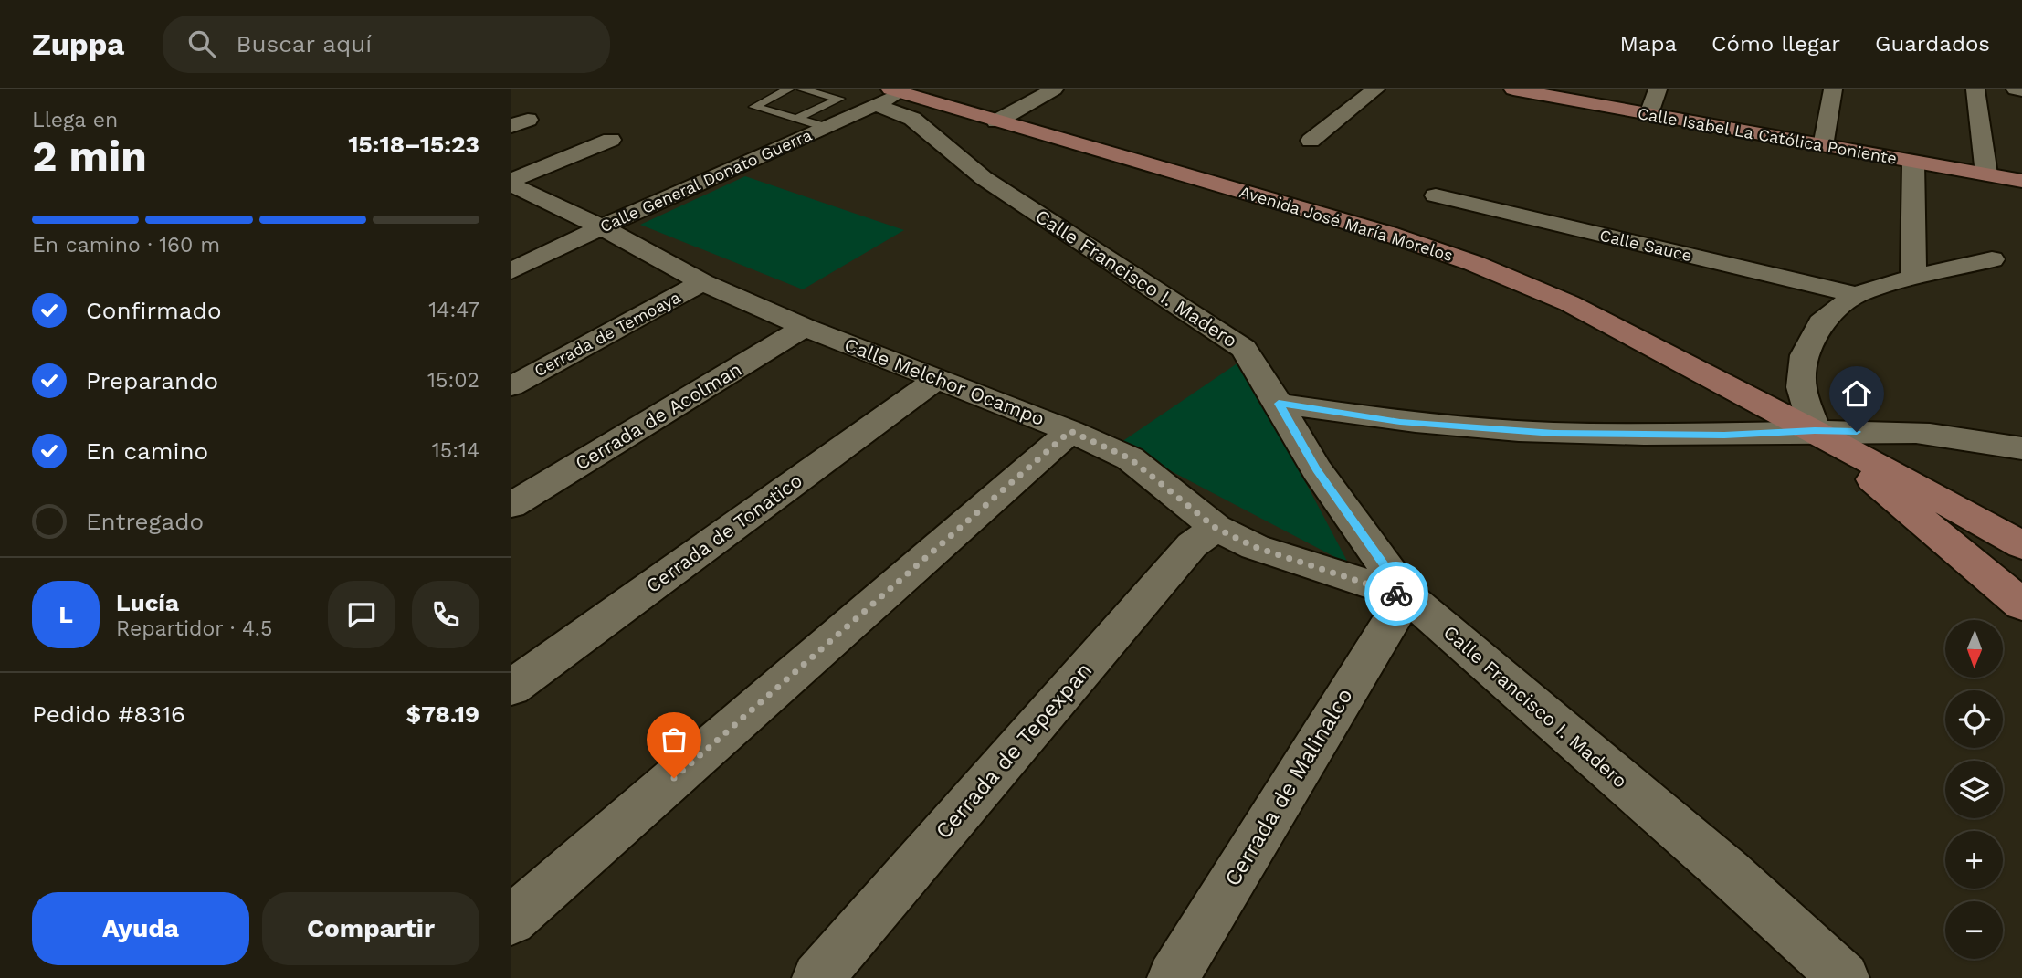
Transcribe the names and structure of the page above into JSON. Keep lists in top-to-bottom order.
{
  "streets": {
    "main road": ["Calle Isabel La Católica Poniente", "Avenida José María Morelos"],
    "street": [
      "Calle General Donato Guerra",
      "Calle Sauce",
      "Calle Francisco I. Madero",
      "Cerrada de Temoaya",
      "Calle Melchor Ocampo",
      "Cerrada de Acolman",
      "Cerrada de Tonatico",
      "Cerrada de Tepexpan",
      "Cerrada de Malinalco"
    ]
  },
  "crossings": [
    ["Calle General Donato Guerra", "Avenida José María Morelos"],
    ["Calle General Donato Guerra", "Calle Francisco I. Madero"],
    ["Calle General Donato Guerra", "Calle Melchor Ocampo"],
    ["Avenida José María Morelos", "Calle Francisco I. Madero"],
    ["Calle Francisco I. Madero", "Calle Melchor Ocampo"],
    ["Calle Francisco I. Madero", "Cerrada de Malinalco"],
    ["Cerrada de Temoaya", "Calle Melchor Ocampo"],
    ["Calle Melchor Ocampo", "Cerrada de Acolman"],
    ["Calle Melchor Ocampo", "Cerrada de Tonatico"],
    ["Calle Melchor Ocampo", "Cerrada de Tepexpan"],
    ["Calle Melchor Ocampo", "Cerrada de Malinalco"]
  ],
  "north": "bottom",
  "page": {
    "header": "Zuppa",
    "search": "Buscar aquí",
    "nav": ["Mapa", "Cómo llegar", "Guardados"],
    "heading": ["2 min", "Llega en", "15:18–15:23"],
    "panel": [
      "Lucía",
      "Repartidor · 4.5",
      "Pedido #8316",
      "$78.19"
    ],
    "bar": "En camino · 160 m",
    "list": [
      ["Confirmado", "14:47"],
      ["Preparando", "15:02"],
      ["En camino", "15:14"],
      "Entregado"
    ],
    "round": "L",
    "map_buttons": ["+", "−"],
    "buttons": ["Ayuda", "Compartir"]
  }
}
